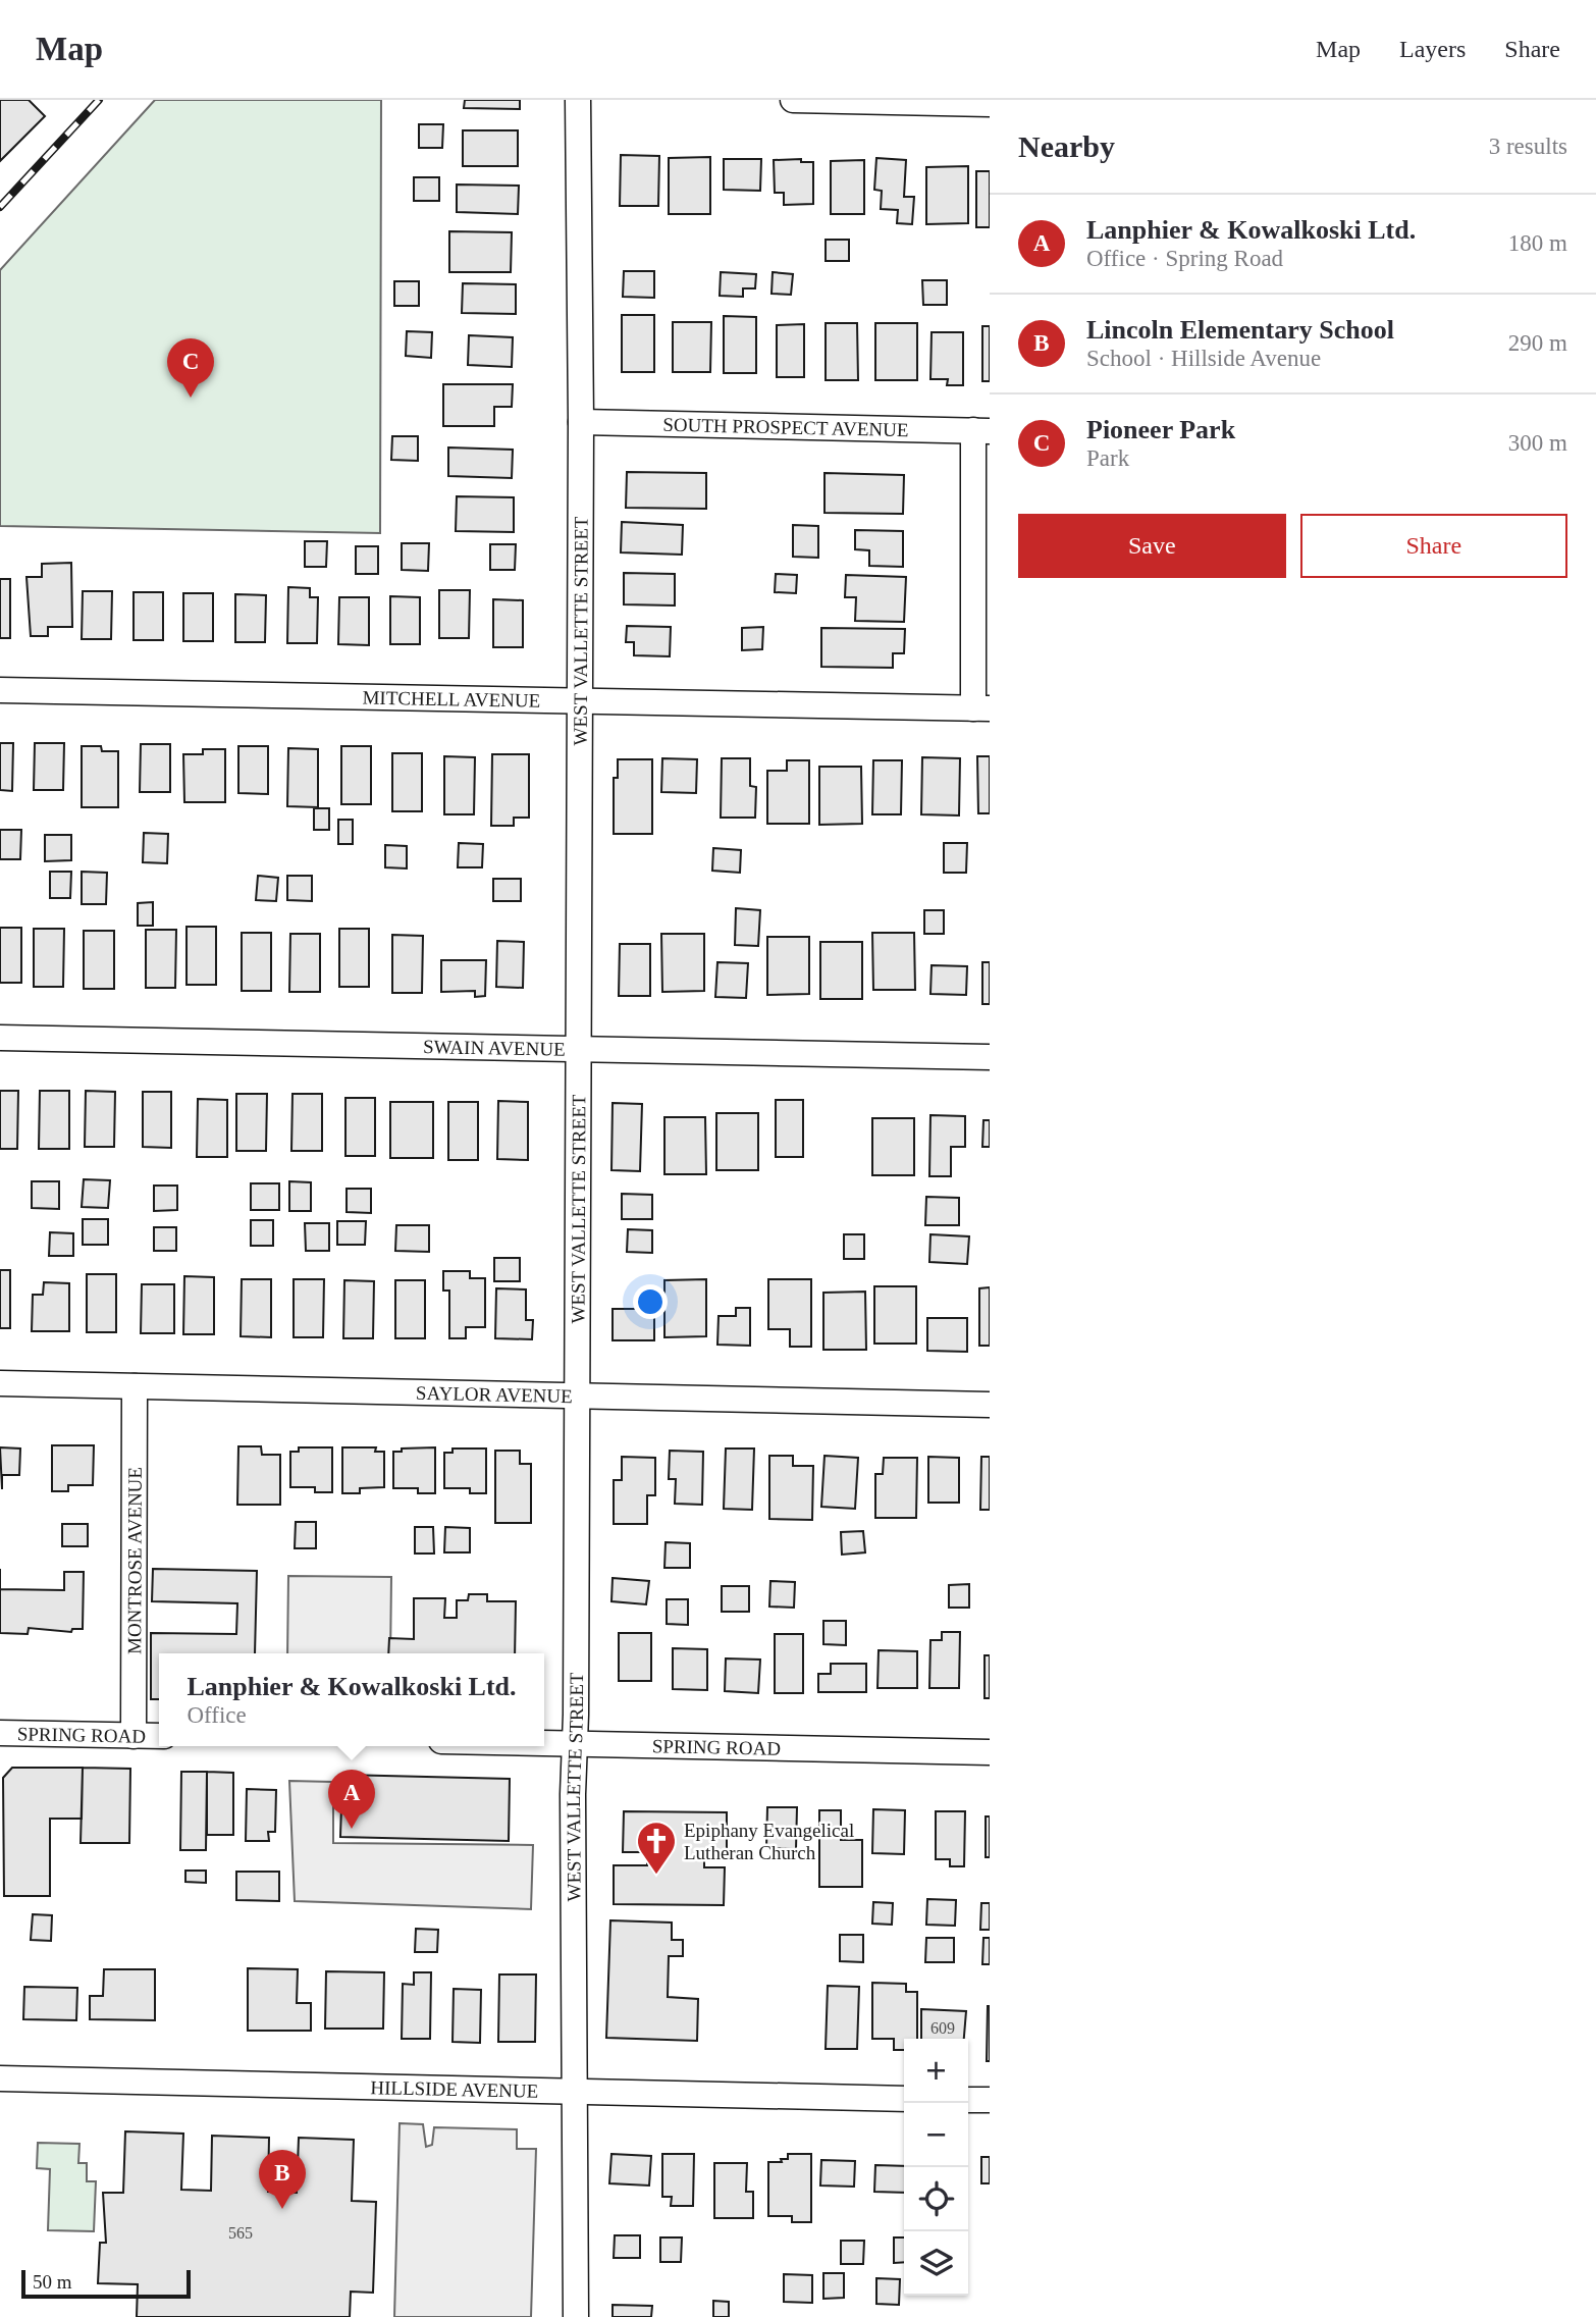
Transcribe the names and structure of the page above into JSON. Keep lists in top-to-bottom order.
{
  "streets": {
    "street": [
      "SOUTH PROSPECT AVENUE",
      "WEST VALLETTE STREET",
      "MITCHELL AVENUE",
      "SWAIN AVENUE",
      "SAYLOR AVENUE",
      "MONTROSE AVENUE",
      "SPRING ROAD",
      "HILLSIDE AVENUE"
    ]
  },
  "crossings": [
    ["SOUTH PROSPECT AVENUE", "WEST VALLETTE STREET"],
    ["WEST VALLETTE STREET", "MITCHELL AVENUE"],
    ["WEST VALLETTE STREET", "SWAIN AVENUE"],
    ["WEST VALLETTE STREET", "SAYLOR AVENUE"],
    ["WEST VALLETTE STREET", "SPRING ROAD"],
    ["WEST VALLETTE STREET", "HILLSIDE AVENUE"],
    ["SAYLOR AVENUE", "MONTROSE AVENUE"],
    ["MONTROSE AVENUE", "SPRING ROAD"]
  ],
  "places": {
    "church": ["Epiphany Evangelical Lutheran Church"]
  },
  "house_numbers": ["609", "565"],
  "scale_bar": "50 m",
  "page": {
    "header": "Map",
    "nav": ["Map", "Layers", "Share"],
    "heading": ["Nearby", "3 results"],
    "list": [
      {
        "mark": "A",
        "name": "Lanphier & Kowalkoski Ltd.",
        "note": "Office · Spring Road",
        "value": "180 m"
      },
      {
        "mark": "B",
        "name": "Lincoln Elementary School",
        "note": "School · Hillside Avenue",
        "value": "290 m"
      },
      {
        "mark": "C",
        "name": "Pioneer Park",
        "note": "Park",
        "value": "300 m"
      }
    ],
    "pins": ["C", "A", "B"],
    "buttons": ["Save", "Share"],
    "popup": ["Lanphier & Kowalkoski Ltd.", "Office"],
    "map_buttons": ["+", "−"],
    "scale": "50 m"
  }
}
